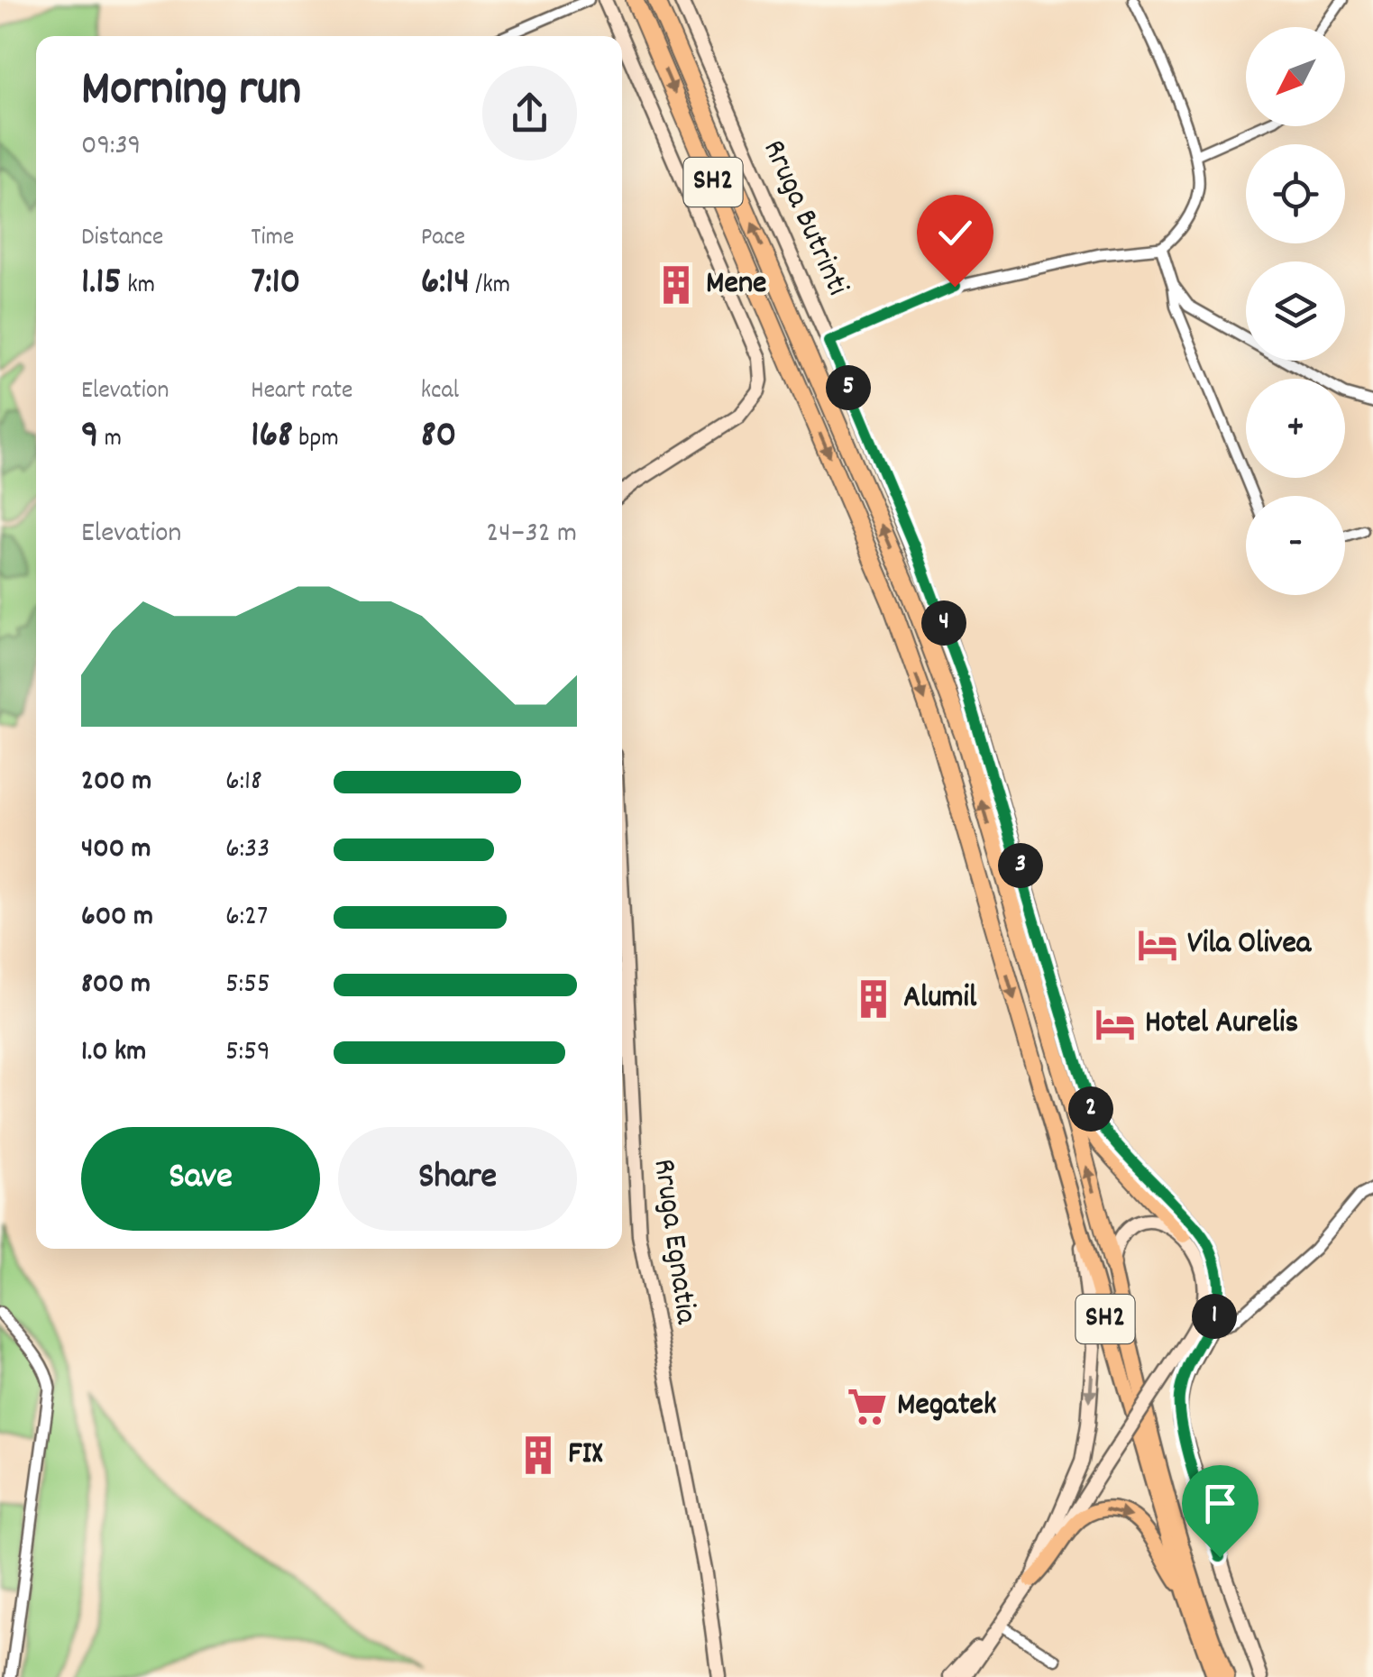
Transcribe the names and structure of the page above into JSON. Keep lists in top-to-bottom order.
{
  "streets": {
    "highway": ["SH2"],
    "main road": ["Rruga Butrinti", "Rruga Egnatia"]
  },
  "places": {
    "building": ["Mene", "Alumil", "FIX"],
    "hotel": ["Vila Olivea", "Hotel Aurelis"],
    "supermarket": ["Megatek"]
  },
  "north": "bottom left",
  "page": {
    "map_buttons": ["+", "−"],
    "heading": ["Morning run", "09:39"],
    "stats": [
      ["Distance", "1.15 km"],
      ["Time", "7:10"],
      ["Pace", "6:14 /km"],
      ["Elevation", "9 m"],
      ["Heart rate", "168 bpm"],
      ["kcal", "80"]
    ],
    "pins": [
      "5",
      "4",
      "3",
      "2",
      "1"
    ],
    "chart": ["Elevation", "24–32 m"],
    "list": [
      {
        "name": "200 m",
        "note": "6:18"
      },
      {
        "name": "400 m",
        "note": "6:33"
      },
      {
        "name": "600 m",
        "note": "6:27"
      },
      {
        "name": "800 m",
        "note": "5:55"
      },
      {
        "name": "1.0 km",
        "note": "5:59"
      }
    ],
    "buttons": ["Save", "Share"]
  }
}
